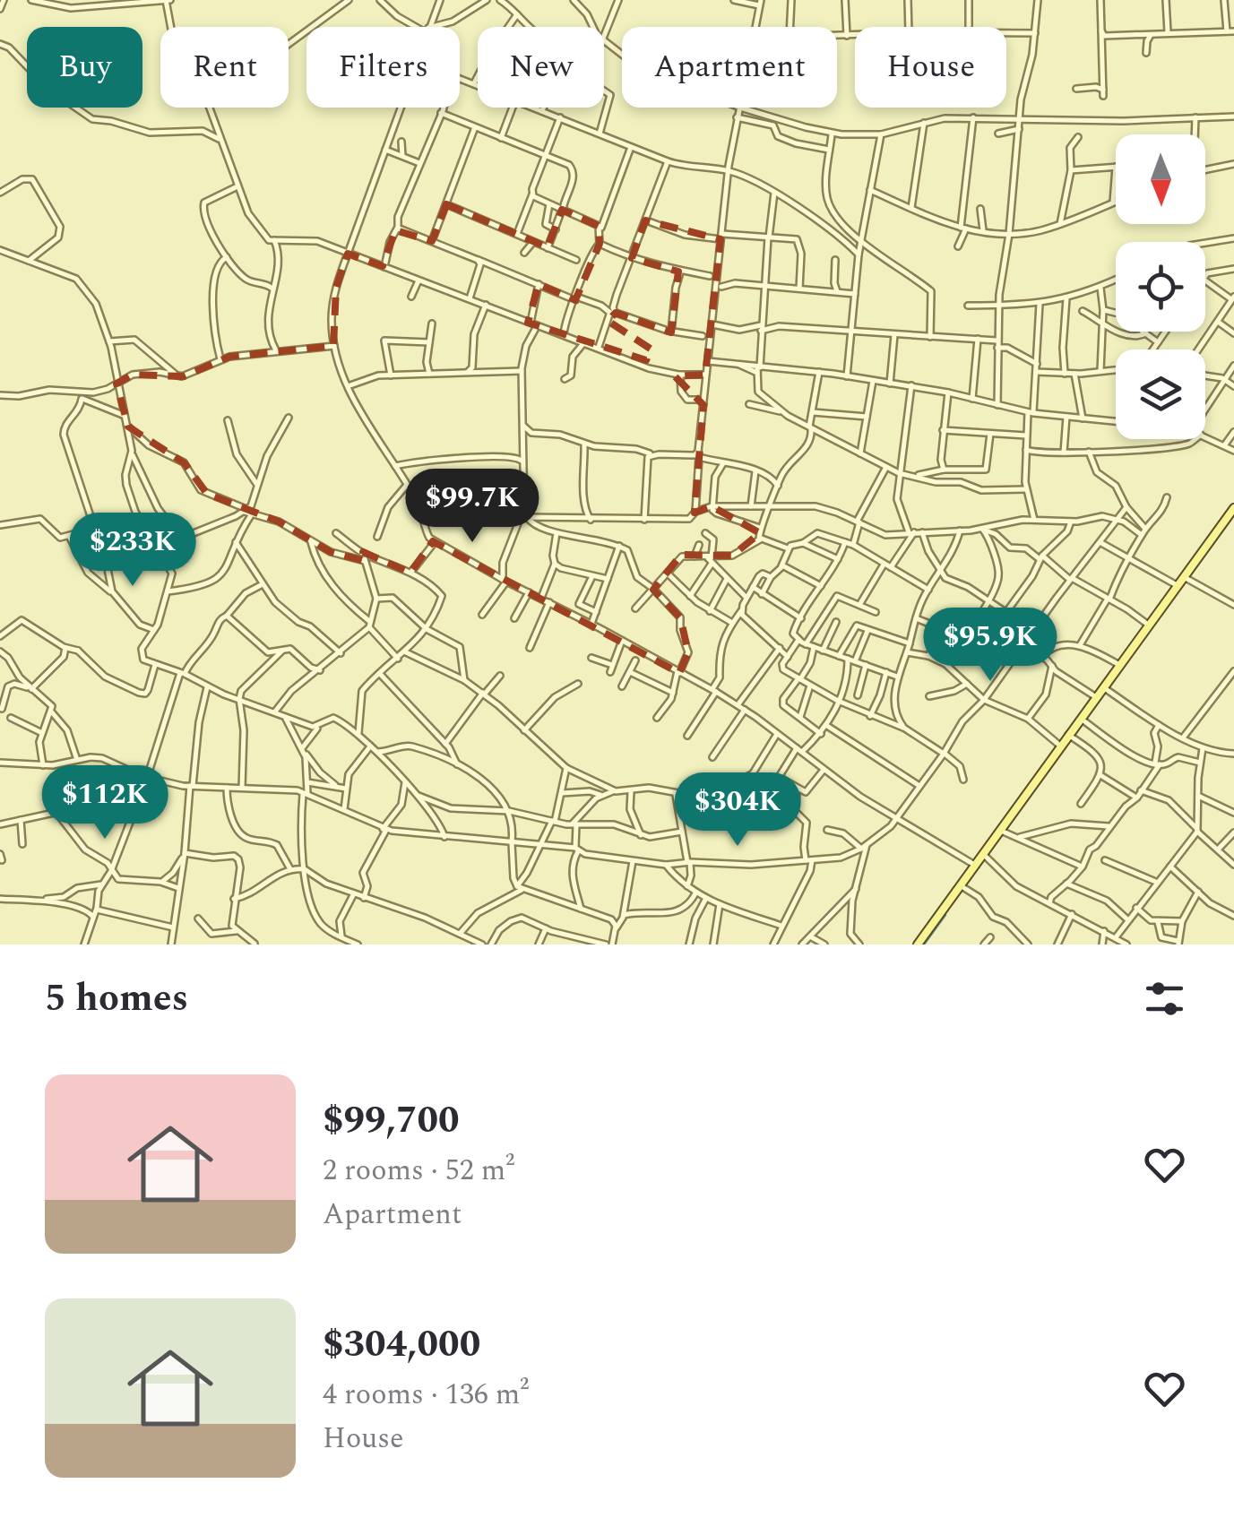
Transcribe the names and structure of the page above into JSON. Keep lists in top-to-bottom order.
{
  "north": "bottom",
  "page": {
    "chip": [
      "Buy",
      "Rent",
      "Filters",
      "New",
      "Apartment",
      "House"
    ],
    "price": [
      "$99.7K",
      "$233K",
      "$95.9K",
      "$112K",
      "$304K"
    ],
    "heading": "5 homes",
    "list": [
      {
        "name": "$99,700",
        "note": "2 rooms · 52 m² · Apartment"
      },
      {
        "name": "$304,000",
        "note": "4 rooms · 136 m² · House"
      }
    ]
  }
}
